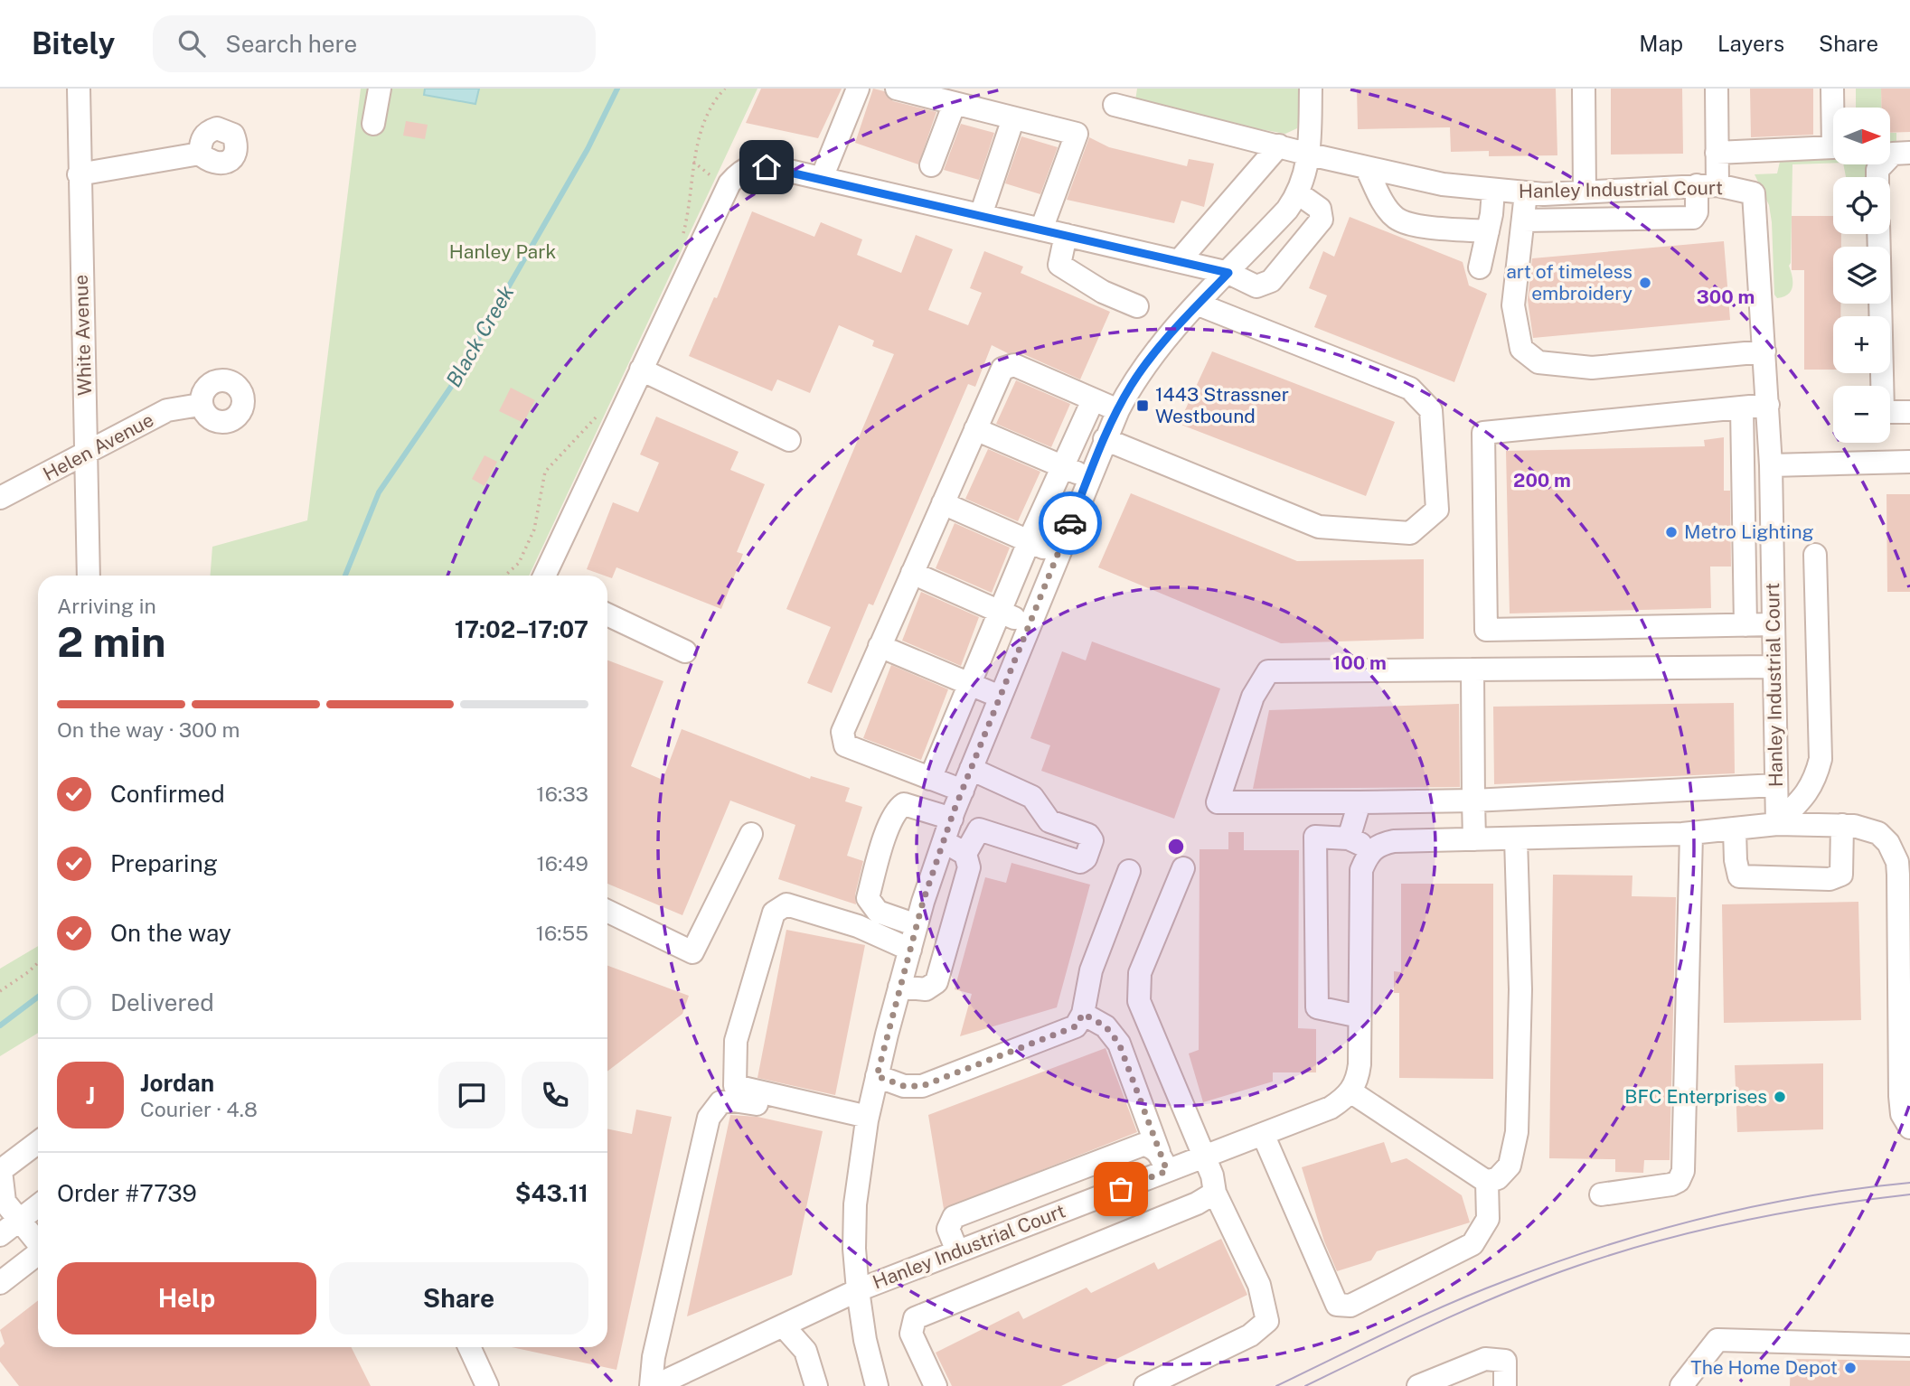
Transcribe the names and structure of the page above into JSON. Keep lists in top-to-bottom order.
{
  "streets": {
    "street": ["Hanley Industrial Court", "White Avenue", "Helen Avenue"]
  },
  "crossings": [
    ["White Avenue", "Helen Avenue"]
  ],
  "water": ["Black Creek"],
  "parks": ["Hanley Park"],
  "places": {
    "other": [
      "art of timeless embroidery",
      "Metro Lighting",
      "BFC Enterprises",
      "The Home Depot"
    ],
    "transit": ["1443 Strassner Westbound"]
  },
  "north": "right",
  "page": {
    "header": "Bitely",
    "search": "Search here",
    "nav": ["Map", "Layers", "Share"],
    "map_buttons": ["+", "−"],
    "heading": ["2 min", "Arriving in", "17:02–17:07"],
    "panel": [
      "Jordan",
      "Courier · 4.8",
      "Order #7739",
      "$43.11"
    ],
    "bar": "On the way · 300 m",
    "list": [
      ["Confirmed", "16:33"],
      ["Preparing", "16:49"],
      ["On the way", "16:55"],
      "Delivered"
    ],
    "round": "J",
    "buttons": ["Help", "Share"]
  },
  "rings": ["300 m", "200 m", "100 m"]
}
